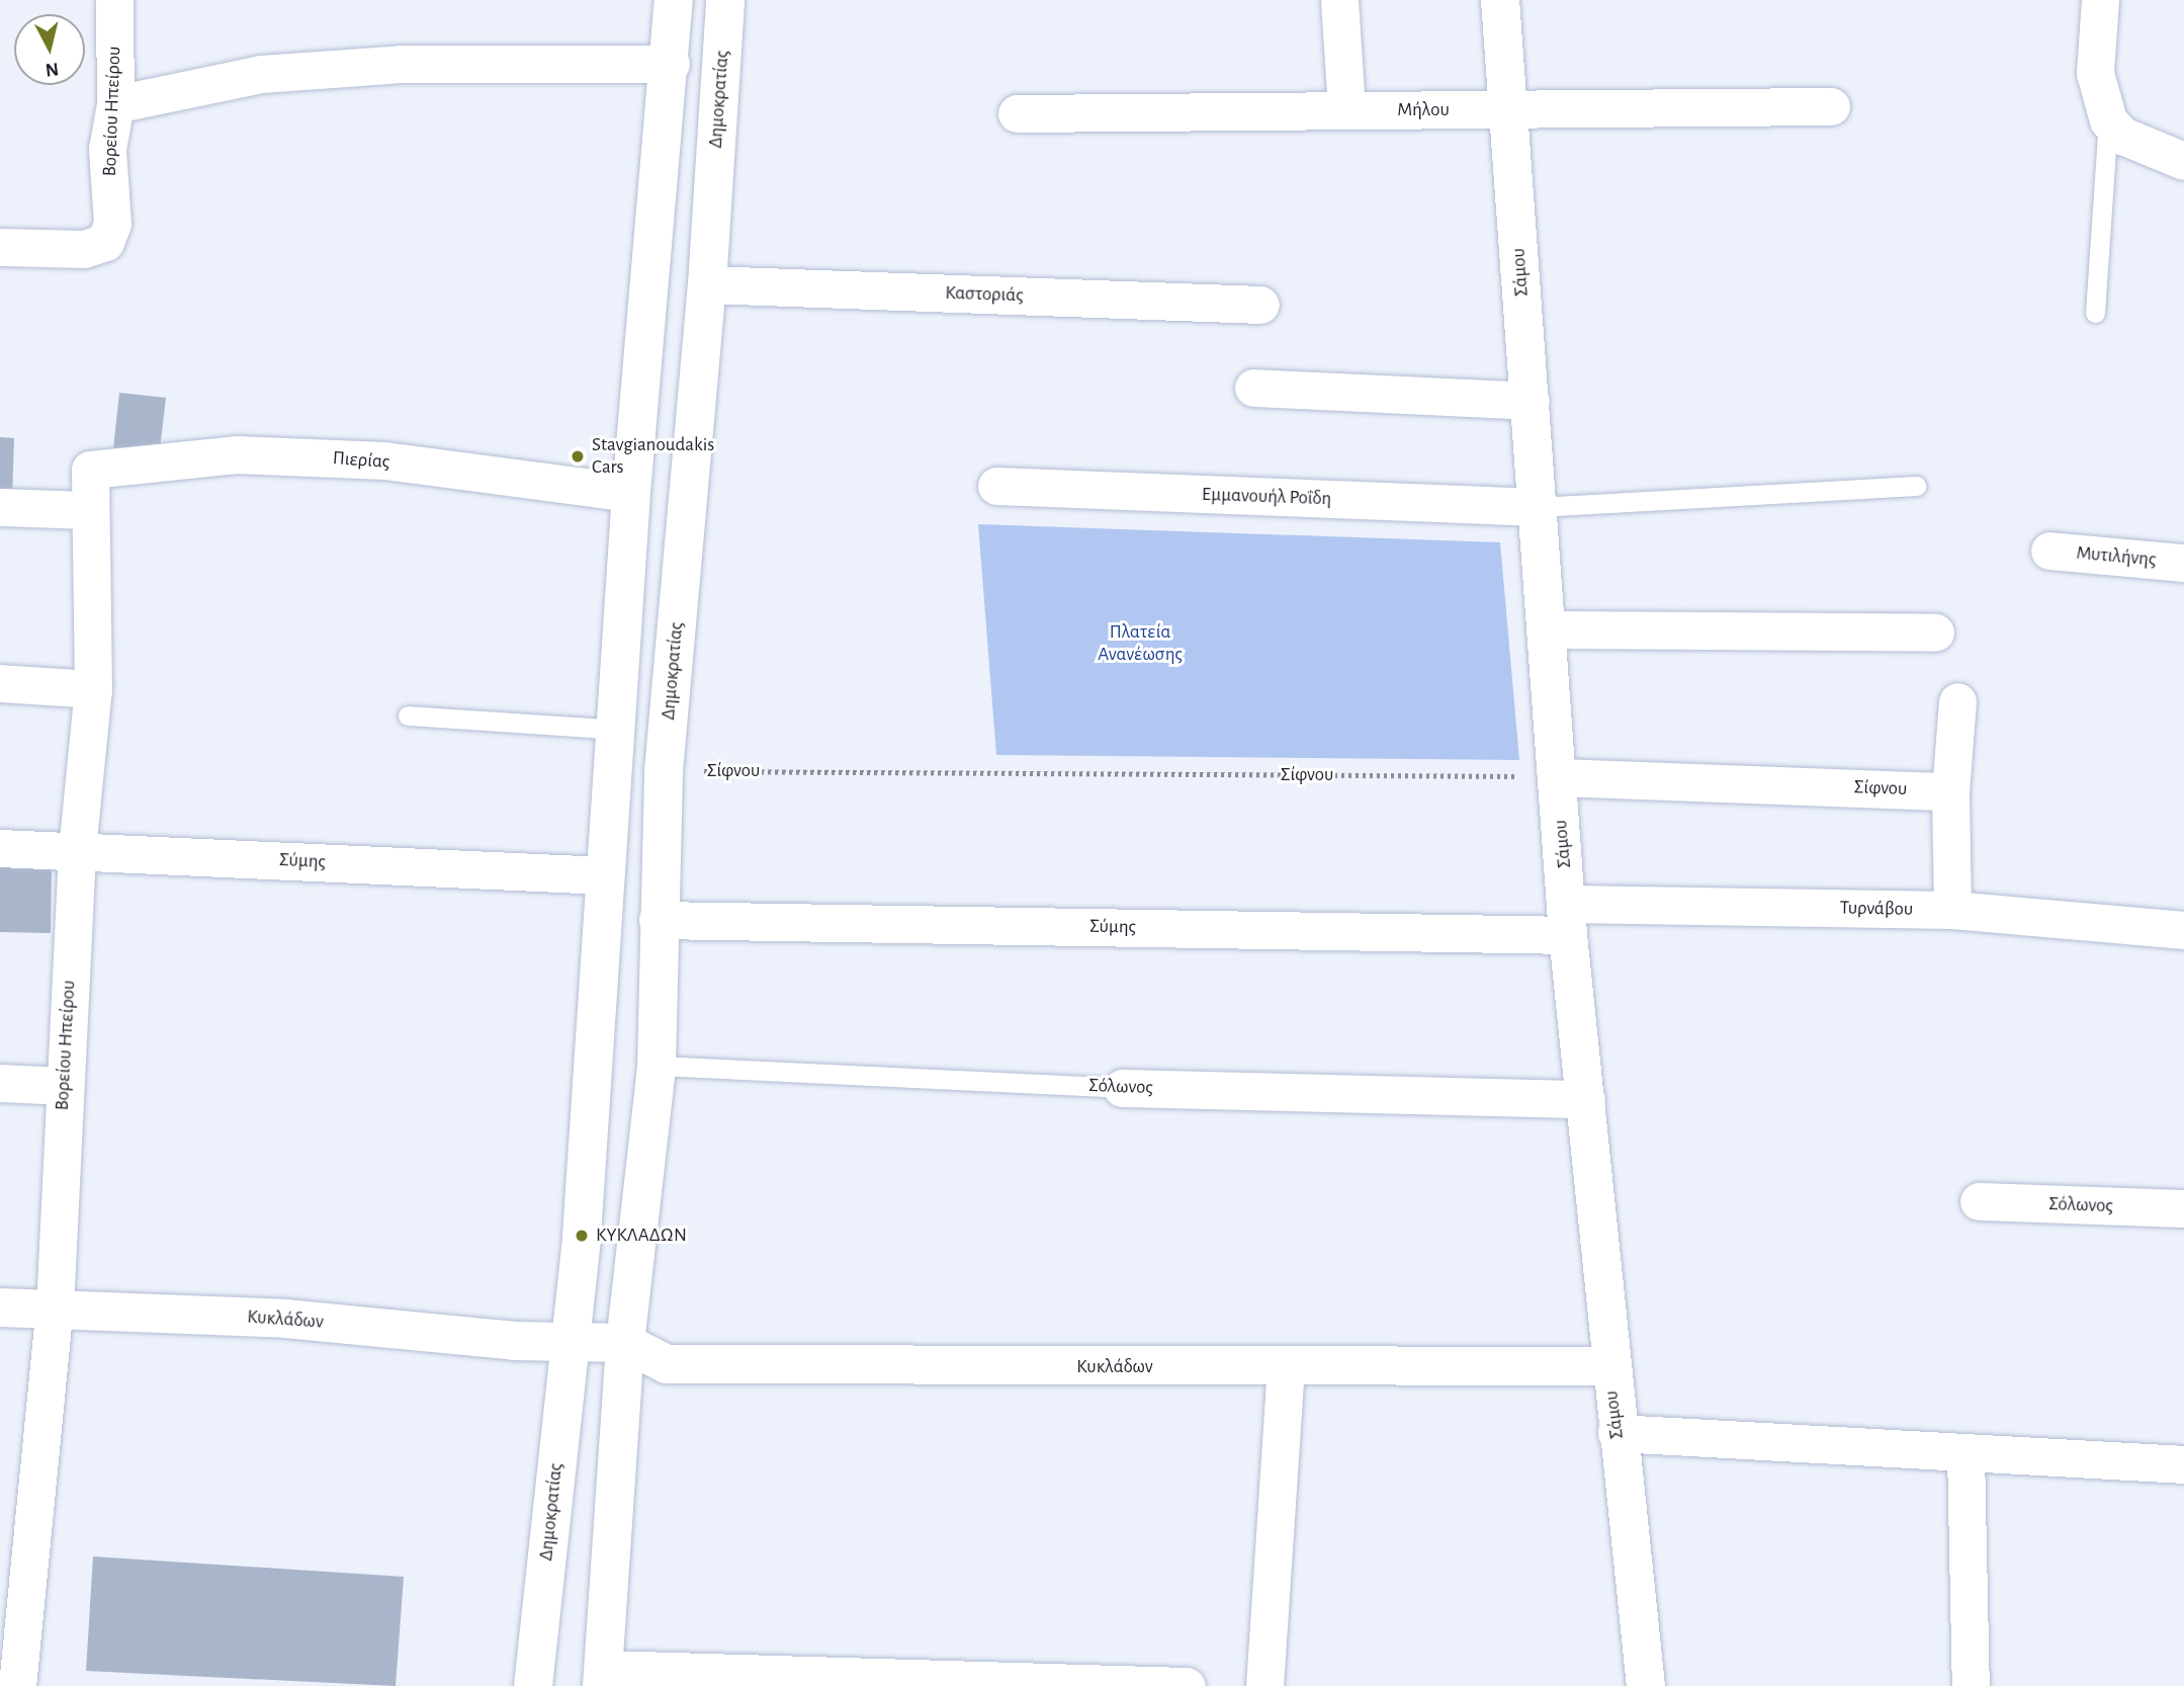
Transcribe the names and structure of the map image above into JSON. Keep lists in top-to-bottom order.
{
  "streets": {
    "main road": ["Δημοκρατίας", "Σάμου", "Κυκλάδων"],
    "street": [
      "Μήλου",
      "Βορείου Ηπείρου",
      "Καστοριάς",
      "Πιερίας",
      "Εμμανουήλ Ροΐδη",
      "Μυτιλήνης",
      "Σίφνου",
      "Σύμης",
      "Τυρνάβου",
      "Σόλωνος"
    ]
  },
  "crossings": [
    ["Δημοκρατίας", "Καστοριάς"],
    ["Δημοκρατίας", "Πιερίας"],
    ["Δημοκρατίας", "Σίφνου"],
    ["Δημοκρατίας", "Σύμης"],
    ["Δημοκρατίας", "Σόλωνος"],
    ["Δημοκρατίας", "Κυκλάδων"],
    ["Μήλου", "Σάμου"],
    ["Βορείου Ηπείρου", "Πιερίας"],
    ["Βορείου Ηπείρου", "Σύμης"],
    ["Βορείου Ηπείρου", "Κυκλάδων"],
    ["Σάμου", "Εμμανουήλ Ροΐδη"],
    ["Σάμου", "Σίφνου"],
    ["Σάμου", "Σύμης"],
    ["Σάμου", "Τυρνάβου"],
    ["Σάμου", "Σόλωνος"],
    ["Σάμου", "Κυκλάδων"],
    ["Σύμης", "Τυρνάβου"]
  ],
  "parks": ["Πλατεία Ανανέωσης"],
  "places": ["Stavgianoudakis Cars", "ΚΥΚΛΑΔΩΝ"],
  "north": "bottom"
}
